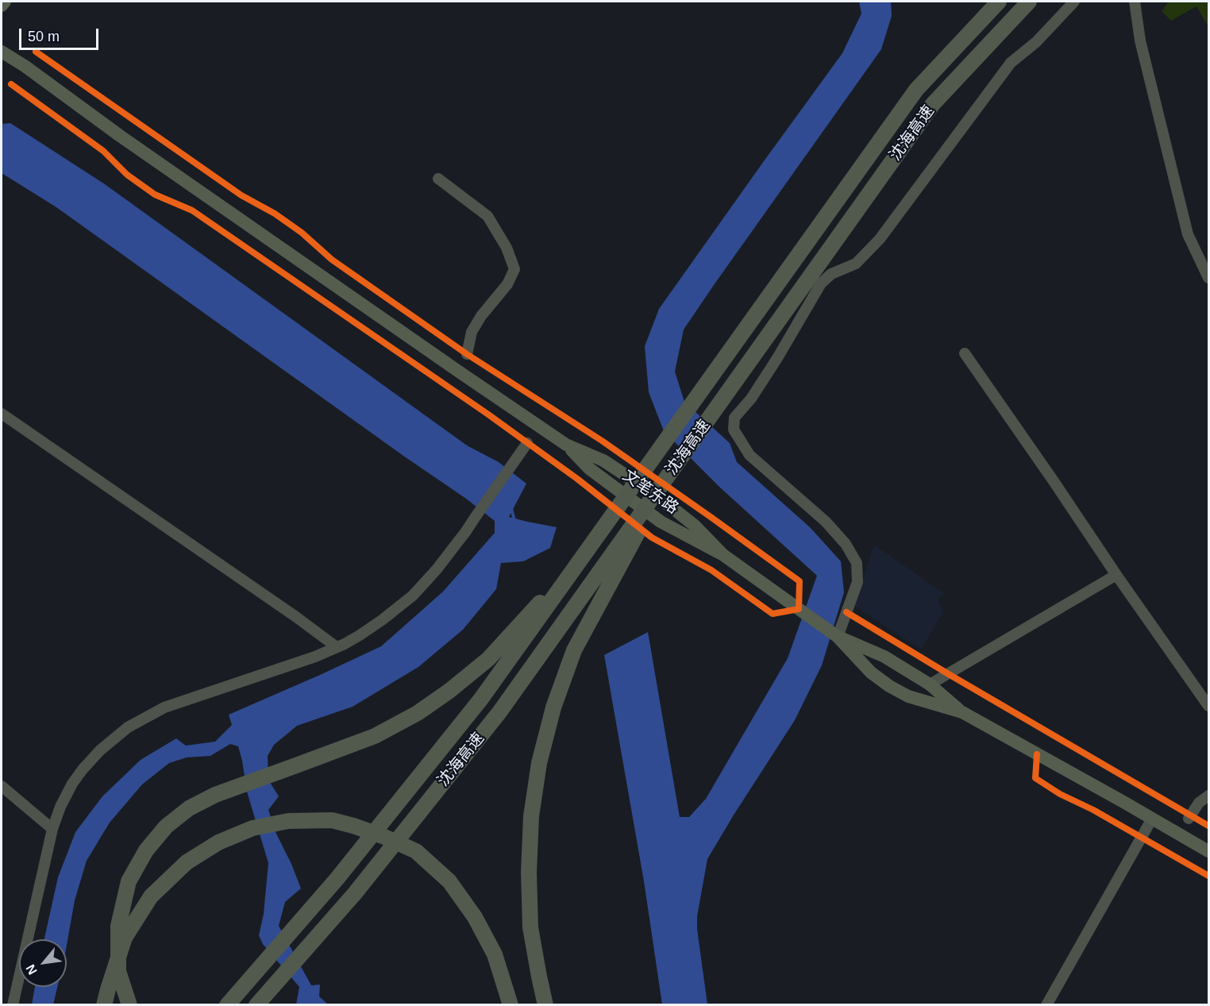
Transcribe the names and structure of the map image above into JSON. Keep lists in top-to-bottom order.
{
  "streets": {
    "highway": ["沈海高速"],
    "main road": ["文笔东路"]
  },
  "scale_bar": "50 m",
  "north": "bottom left"
}
